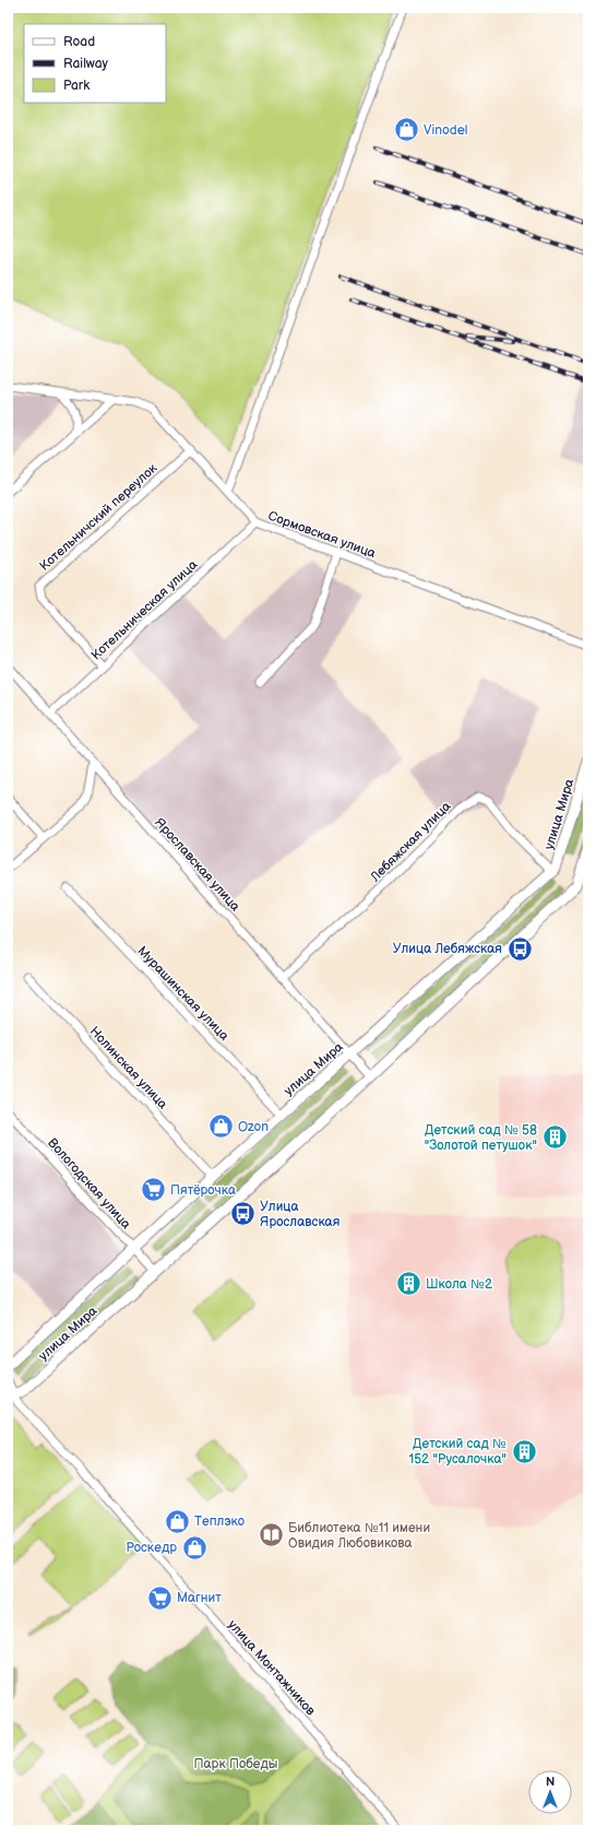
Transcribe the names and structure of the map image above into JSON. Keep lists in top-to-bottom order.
{
  "streets": {
    "street": [
      "Котельничский переулок",
      "Сормовская улица",
      "Котельническая улица",
      "улица Мира",
      "Лебяжская улица",
      "Ярославская улица",
      "Мурашинская улица",
      "Нолинская улица",
      "Вологодская улица",
      "улица Монтажников"
    ]
  },
  "crossings": [
    ["Котельничский переулок", "Сормовская улица"],
    ["Котельничский переулок", "Котельническая улица"],
    ["Сормовская улица", "Котельническая улица"],
    ["Котельническая улица", "Ярославская улица"],
    ["улица Мира", "Лебяжская улица"],
    ["улица Мира", "Ярославская улица"],
    ["улица Мира", "Мурашинская улица"],
    ["улица Мира", "Нолинская улица"],
    ["улица Мира", "Вологодская улица"],
    ["улица Мира", "улица Монтажников"],
    ["Лебяжская улица", "Ярославская улица"]
  ],
  "parks": ["Парк Победы"],
  "places": {
    "shop": [
      "Vinodel",
      "Ozon",
      "Теплэко",
      "Роскедр"
    ],
    "bus stop": ["Улица Лебяжская", "Улица Ярославская"],
    "building": ["Детский сад № 58 \"Золотой петушок\"", "Школа №2", "Детский сад № 152 \"Русалочка\""],
    "supermarket": ["Пятёрочка", "Магнит"],
    "library": ["Библиотека №11 имени Овидия Любовикова"]
  },
  "legend": ["Road", "Railway", "Park"],
  "north": "top"
}
